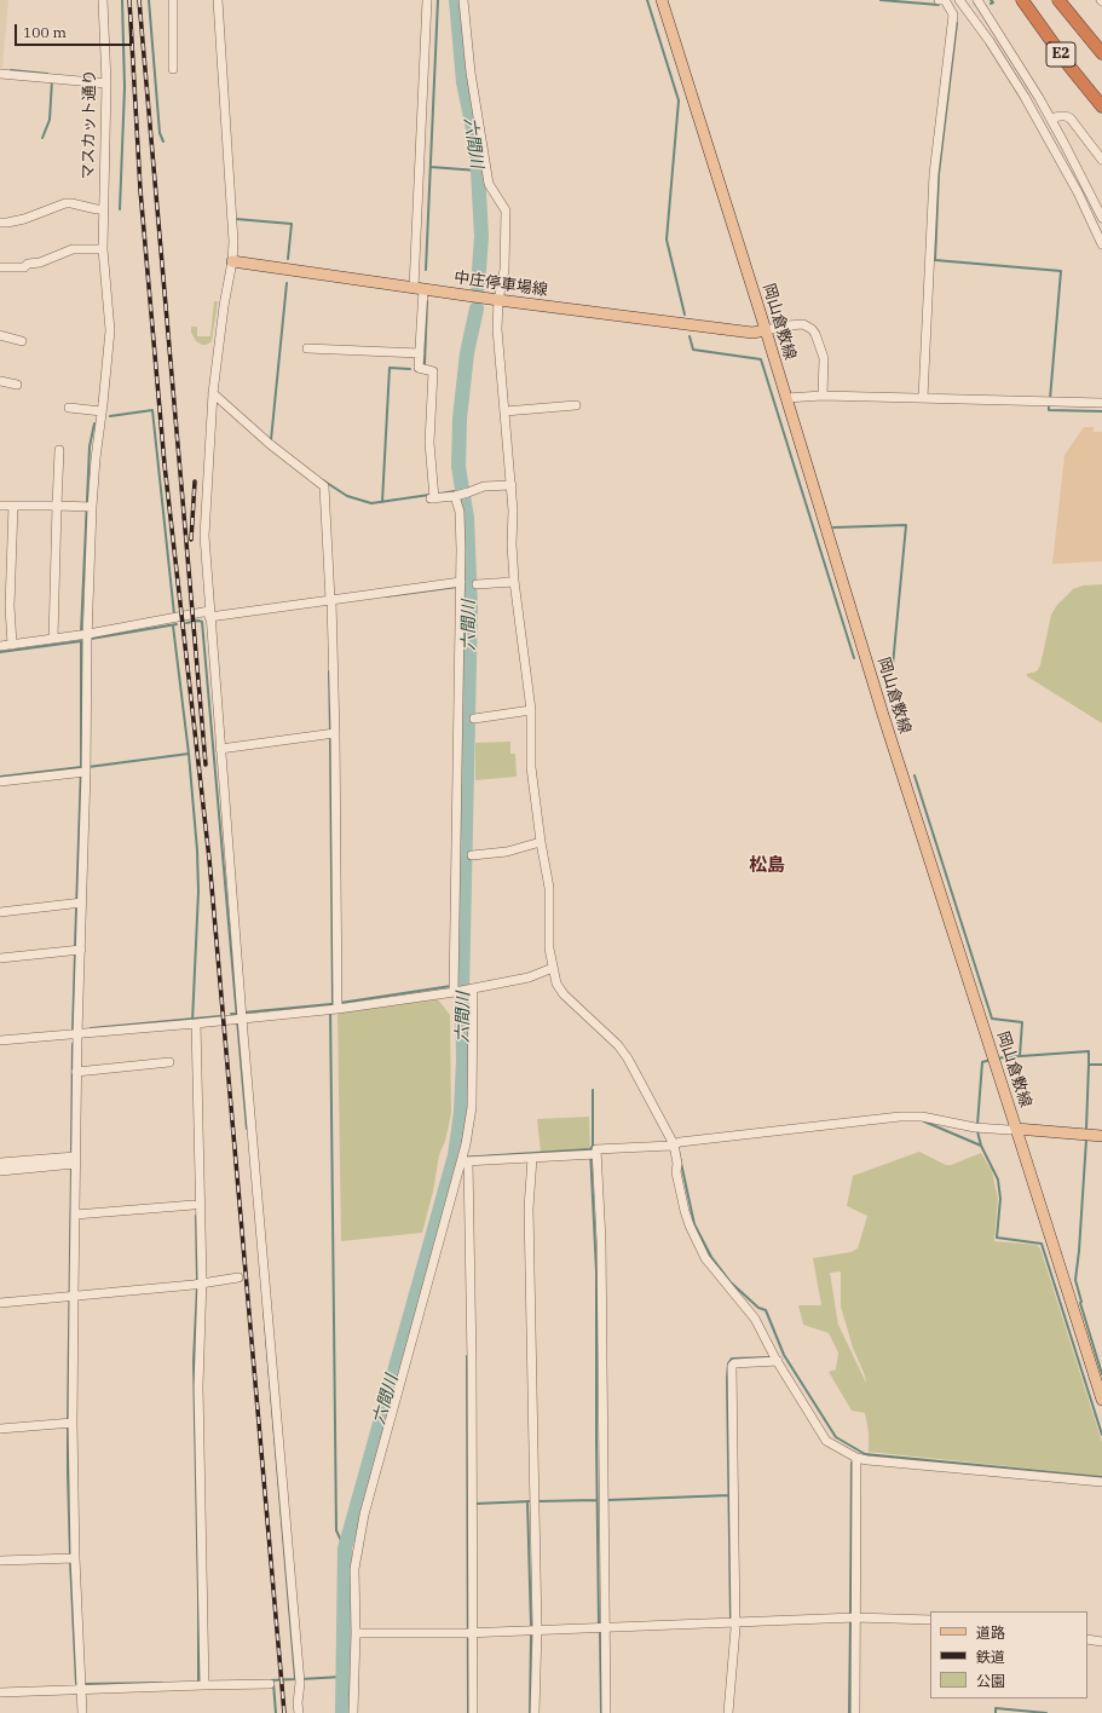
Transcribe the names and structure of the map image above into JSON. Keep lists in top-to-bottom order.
{
  "streets": {
    "highway": ["E2"],
    "main road": ["中庄停車場線", "岡山倉敷線"],
    "street": ["マスカット通り"]
  },
  "crossings": [
    ["中庄停車場線", "岡山倉敷線"]
  ],
  "districts": ["松島"],
  "water": ["六間川"],
  "legend": ["道路", "鉄道", "公園"],
  "scale_bar": "100 m"
}
